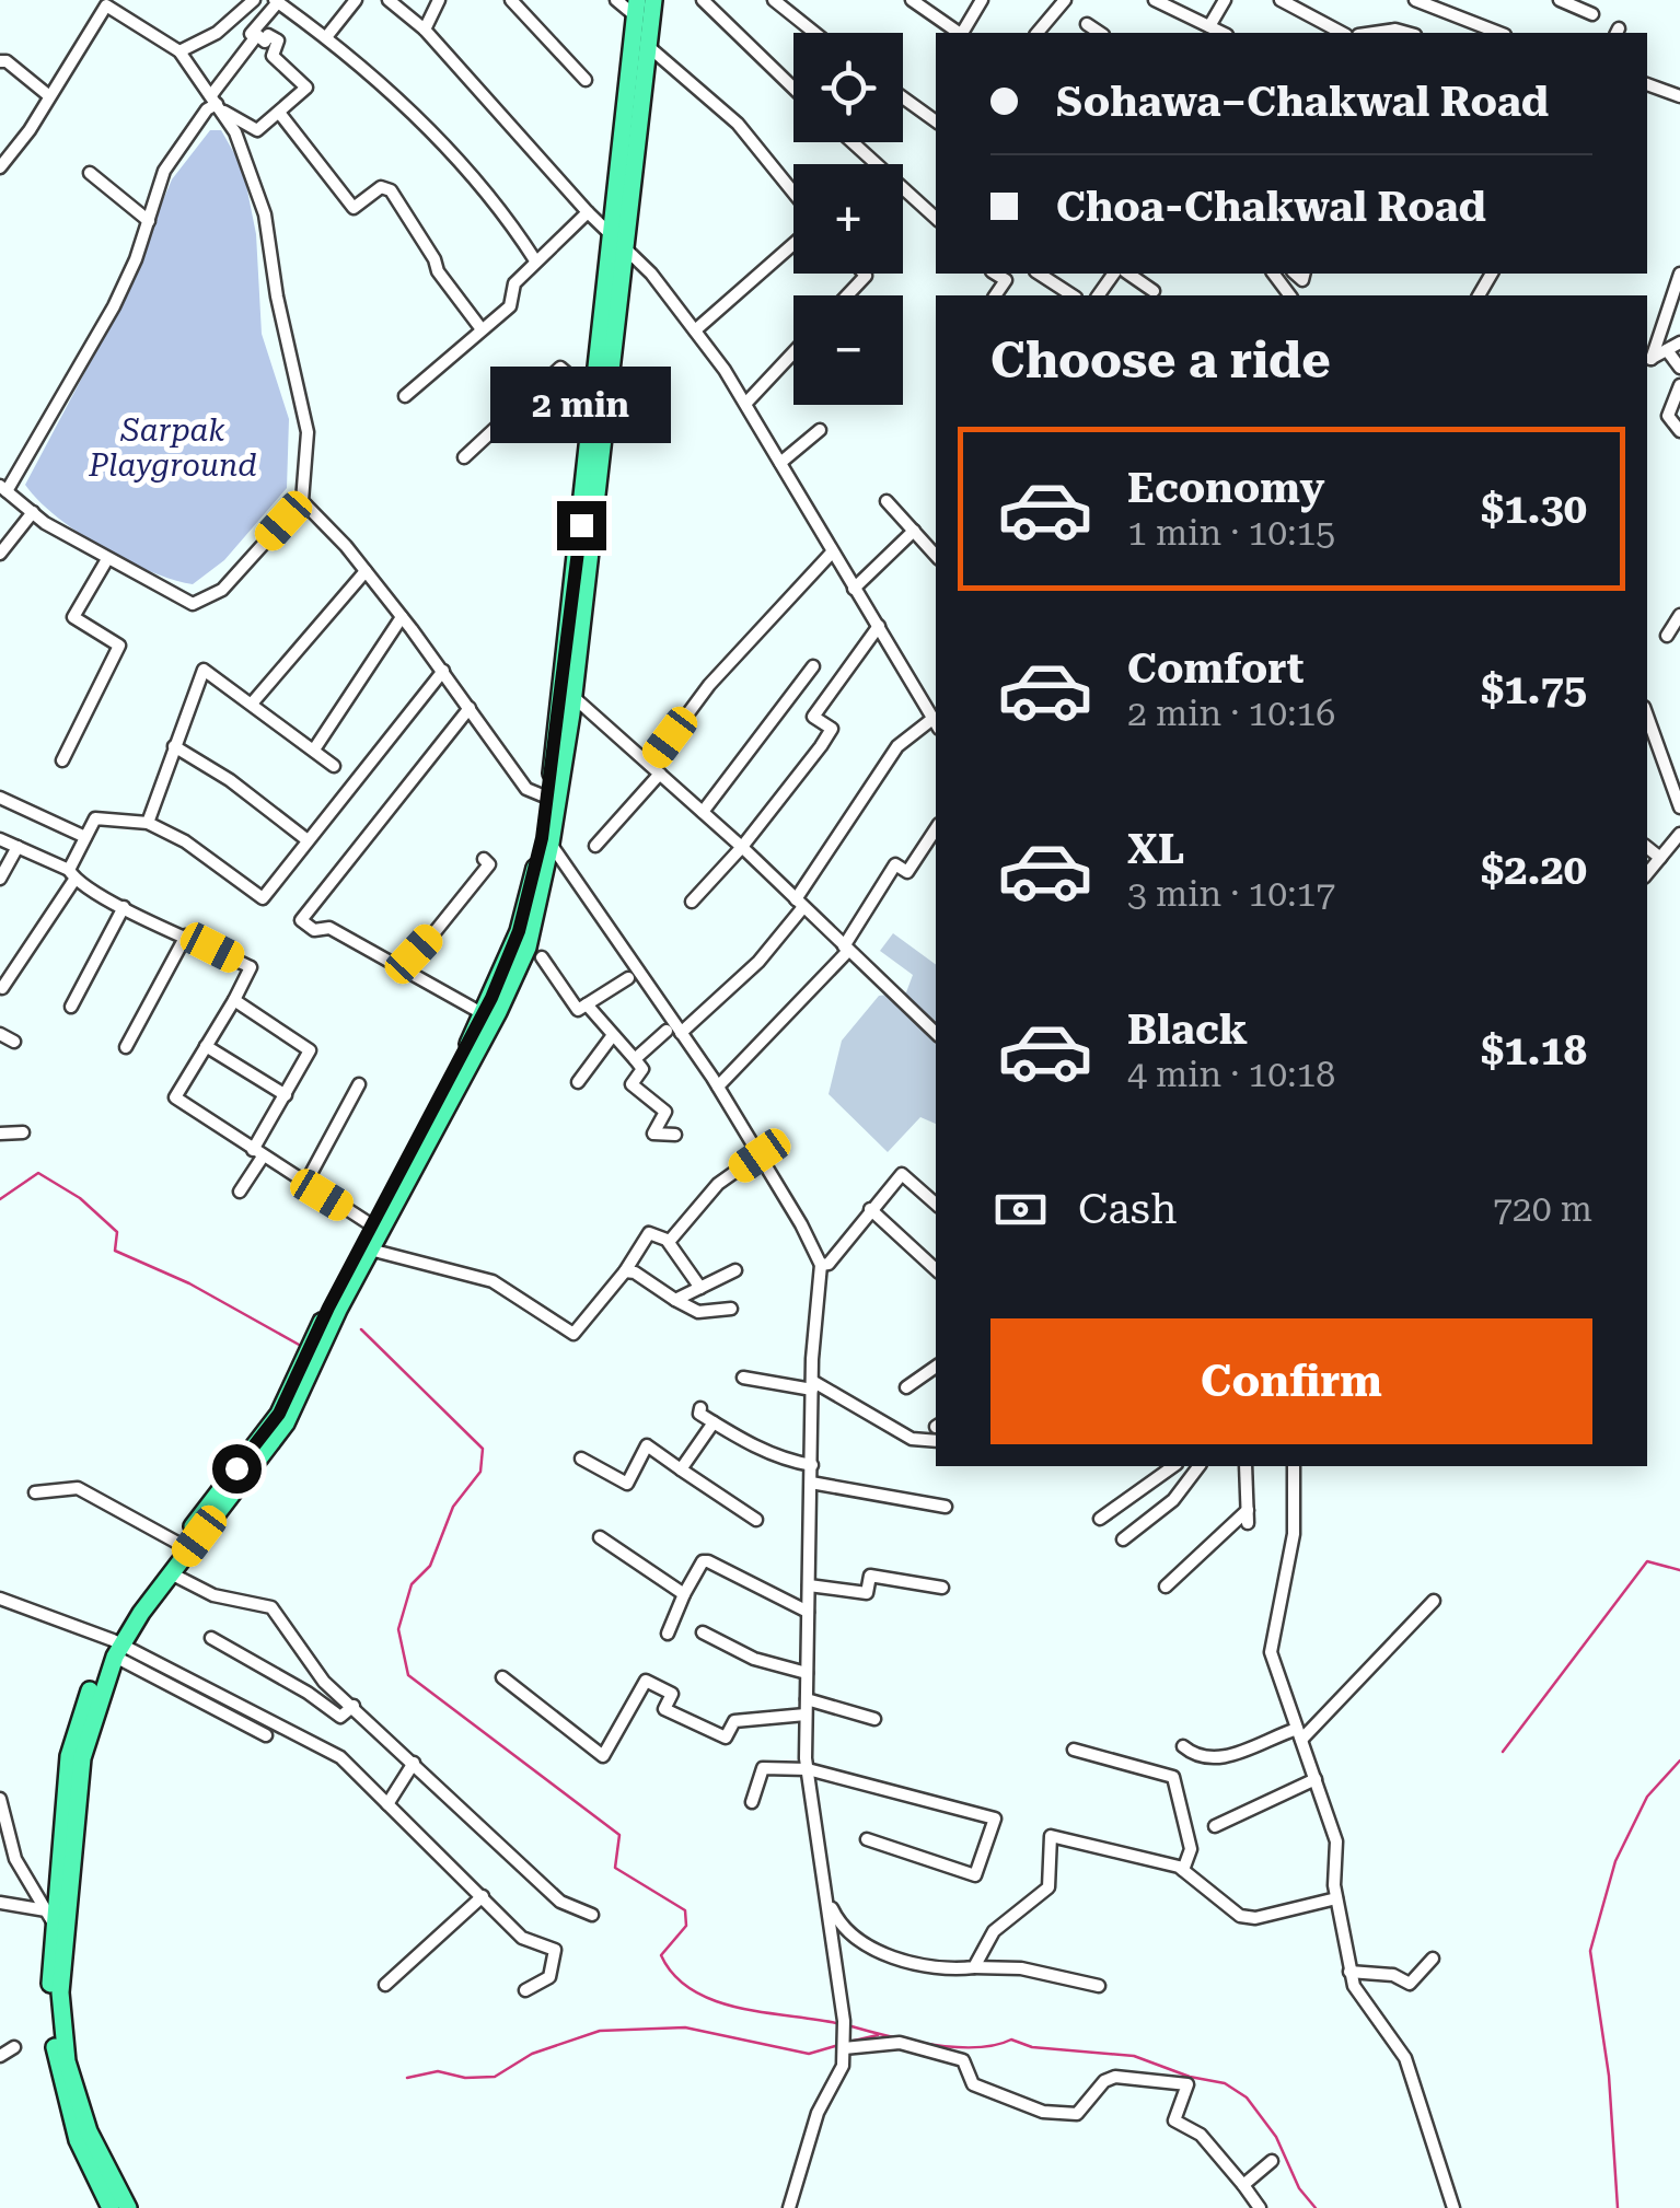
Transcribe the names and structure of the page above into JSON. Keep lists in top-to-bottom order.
{
  "parks": ["Sarpak Playground"],
  "page": {
    "map_buttons": ["+", "−"],
    "banner": ["Sohawa–Chakwal Road", "Choa-Chakwal Road"],
    "heading": "Choose a ride",
    "bubble": "2 min",
    "list": [
      {
        "name": "Economy",
        "note": "1 min · 10:15",
        "value": "$1.30"
      },
      {
        "name": "Comfort",
        "note": "2 min · 10:16",
        "value": "$1.75"
      },
      {
        "name": "XL",
        "note": "3 min · 10:17",
        "value": "$2.20"
      },
      {
        "name": "Black",
        "note": "4 min · 10:18",
        "value": "$1.18"
      }
    ],
    "pay": ["Cash", "720 m"],
    "buttons": "Confirm"
  }
}
